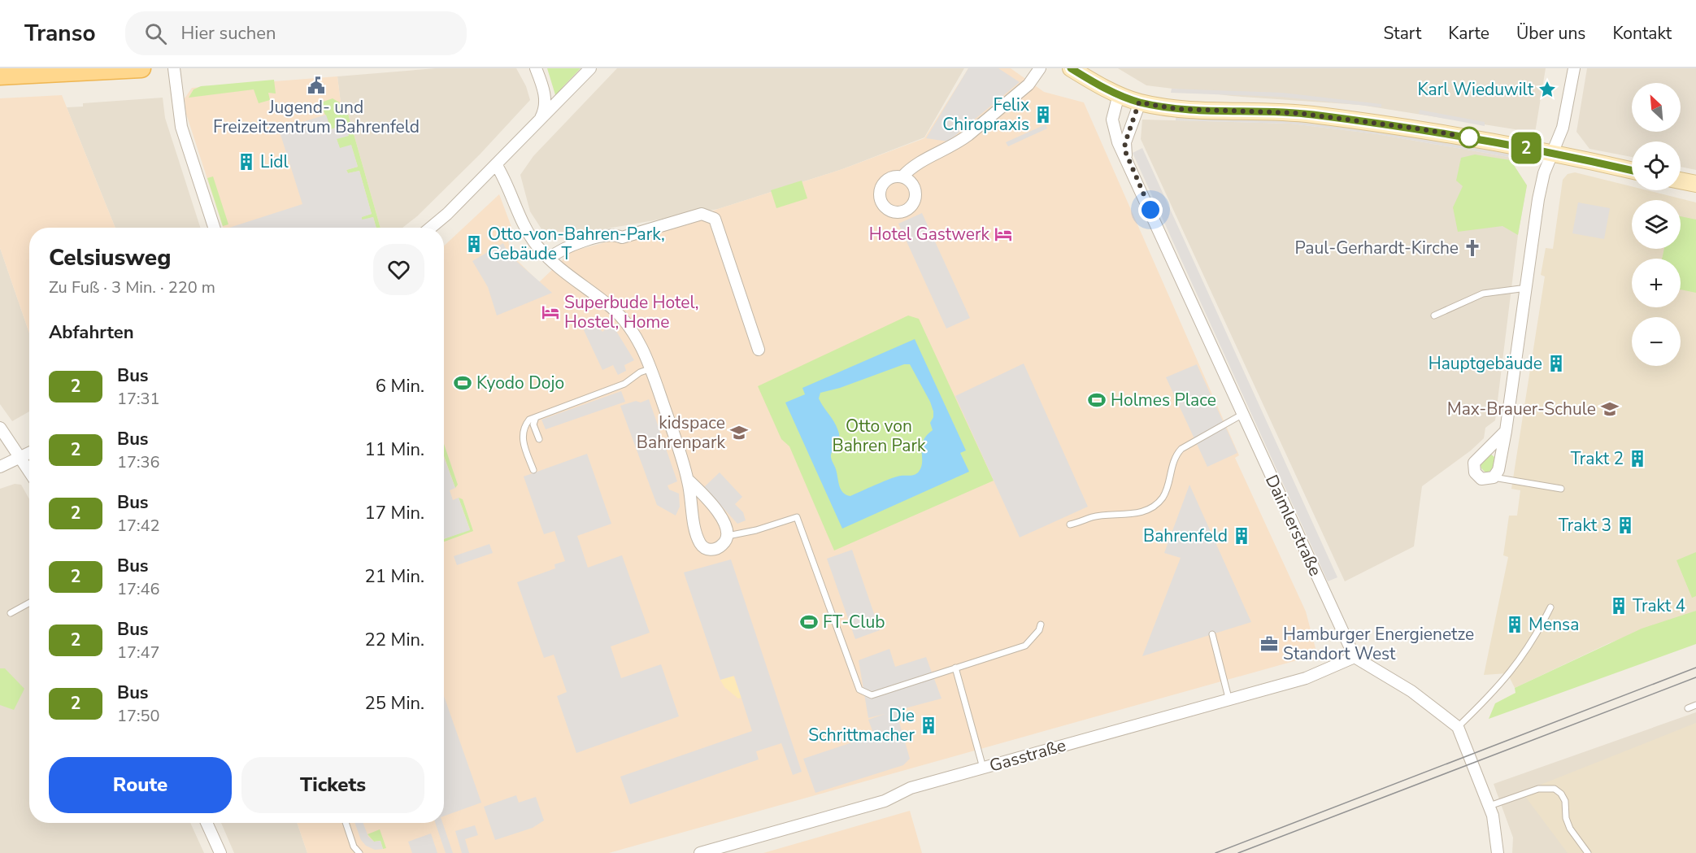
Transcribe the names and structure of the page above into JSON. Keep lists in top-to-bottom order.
{
  "streets": {
    "street": ["Daimlerstraße", "Gasstraße"]
  },
  "crossings": [
    ["Daimlerstraße", "Gasstraße"]
  ],
  "parks": ["Otto von Bahren Park"],
  "places": {
    "public building": ["Jugend- und Freizeitzentrum Bahrenfeld"],
    "place": ["Karl Wieduwilt"],
    "building": [
      "Felix Chiropraxis",
      "Lidl",
      "Otto-von-Bahren-Park, Gebäude T",
      "Hauptgebäude",
      "Trakt 2",
      "Trakt 3",
      "Bahrenfeld",
      "Trakt 4",
      "Mensa",
      "Die Schrittmacher"
    ],
    "hotel": ["Hotel Gastwerk", "Superbude Hotel, Hostel, Home"],
    "church": ["Paul-Gerhardt-Kirche"],
    "sports": ["Kyodo Dojo", "Holmes Place", "FT-Club"],
    "school or university": ["Max-Brauer-Schule", "kidspace Bahrenpark"],
    "office": ["Hamburger Energienetze Standort West"]
  },
  "lines": ["bus line 2"],
  "north": "top left",
  "page": {
    "header": "Transo",
    "search": "Hier suchen",
    "nav": [
      "Start",
      "Karte",
      "Über uns",
      "Kontakt"
    ],
    "on_map": "2",
    "map_buttons": ["+", "−"],
    "heading": [
      ["Celsiusweg", "Zu Fuß · 3 Min. · 220 m"],
      "Abfahrten"
    ],
    "list": [
      {
        "mark": "2",
        "name": "Bus",
        "note": "17:31",
        "value": "6 Min."
      },
      {
        "mark": "2",
        "name": "Bus",
        "note": "17:36",
        "value": "11 Min."
      },
      {
        "mark": "2",
        "name": "Bus",
        "note": "17:42",
        "value": "17 Min."
      },
      {
        "mark": "2",
        "name": "Bus",
        "note": "17:46",
        "value": "21 Min."
      },
      {
        "mark": "2",
        "name": "Bus",
        "note": "17:47",
        "value": "22 Min."
      },
      {
        "mark": "2",
        "name": "Bus",
        "note": "17:50",
        "value": "25 Min."
      }
    ],
    "buttons": ["Route", "Tickets"]
  }
}
